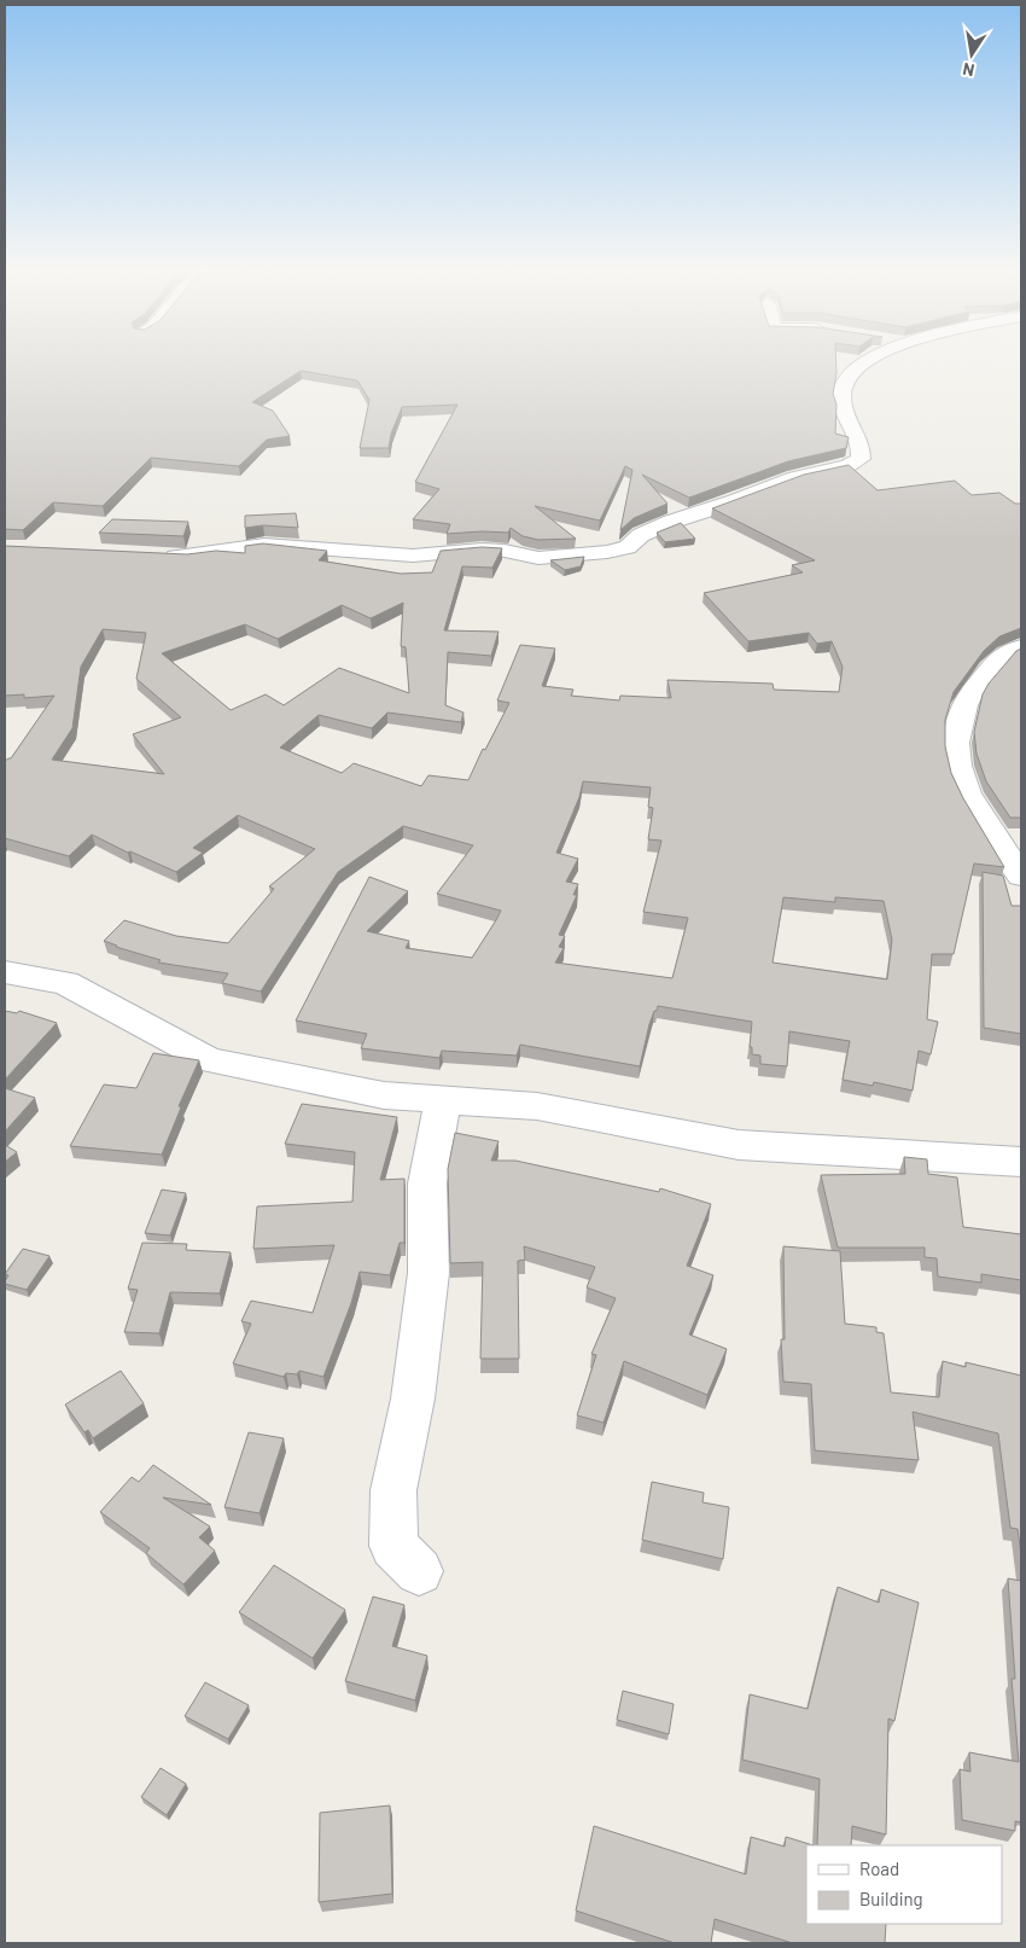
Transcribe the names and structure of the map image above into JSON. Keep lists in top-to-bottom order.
{
  "legend": ["Road", "Building"],
  "north": "bottom"
}
